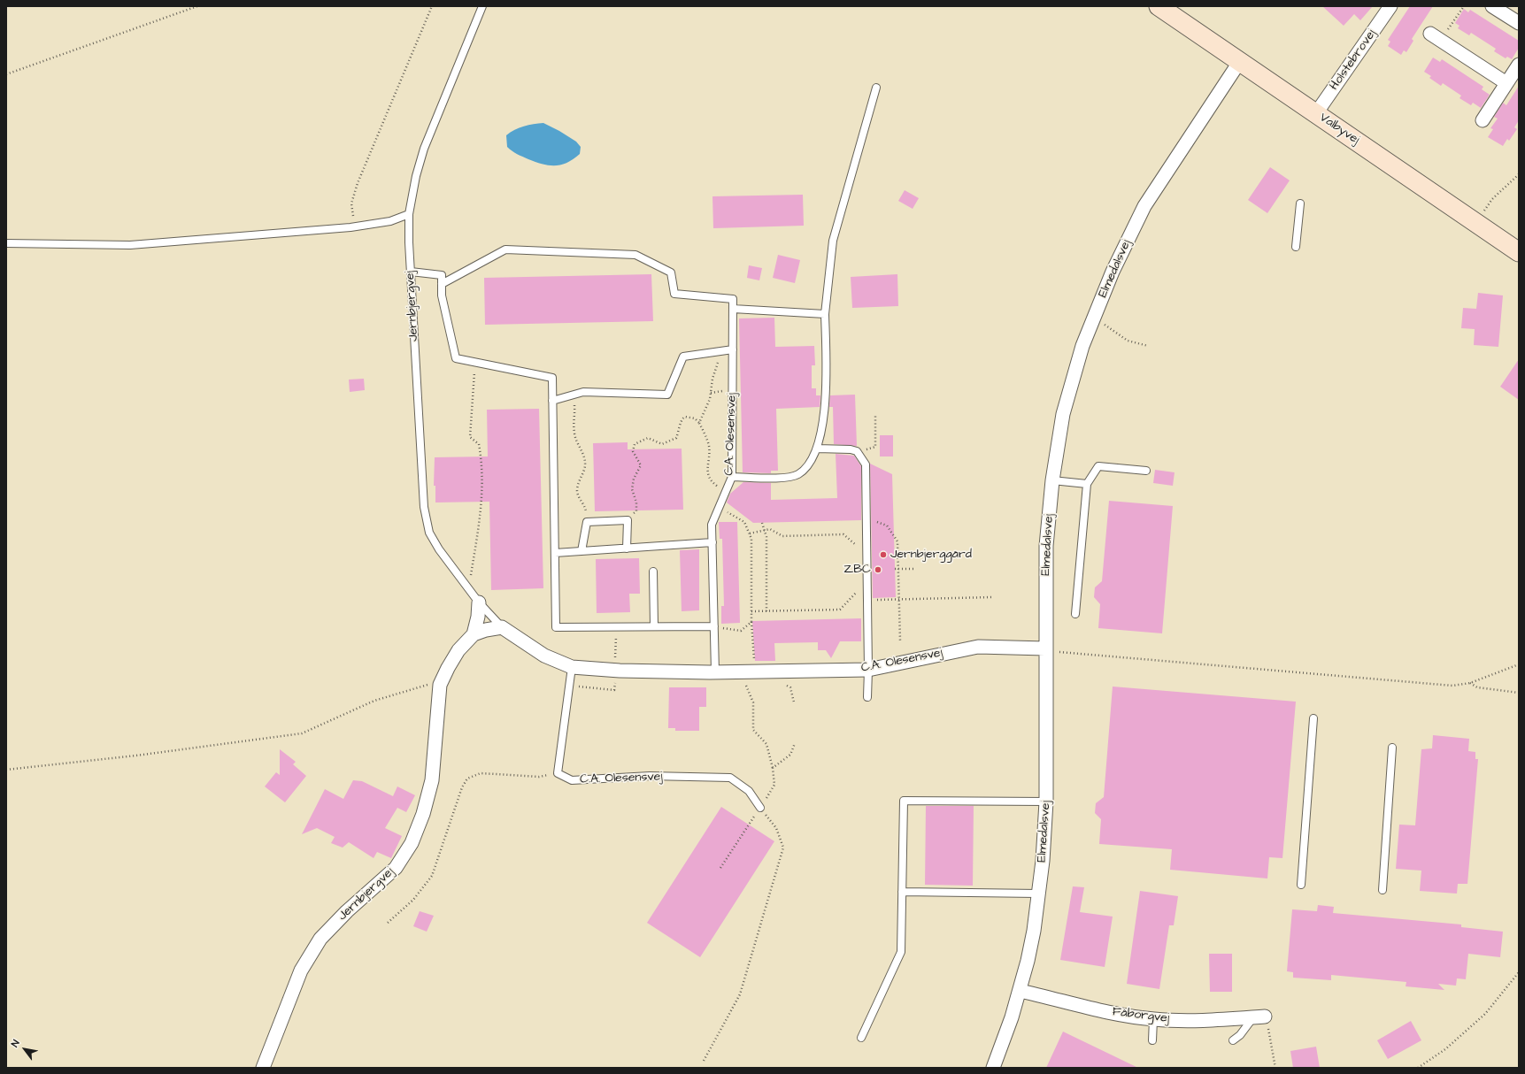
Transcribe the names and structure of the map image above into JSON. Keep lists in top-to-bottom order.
{
  "streets": {
    "street": [
      "Holstebrovej",
      "Valbyvej",
      "Elmedalsvej",
      "Jernbjergvej",
      "C.A. Olesensvej",
      "Fåborgvej"
    ]
  },
  "crossings": [
    ["Holstebrovej", "Valbyvej"],
    ["Valbyvej", "Elmedalsvej"],
    ["Elmedalsvej", "C.A. Olesensvej"],
    ["Elmedalsvej", "Fåborgvej"],
    ["Jernbjergvej", "C.A. Olesensvej"]
  ],
  "places": ["Jernbjerggård", "ZBC"],
  "north": "top left"
}
